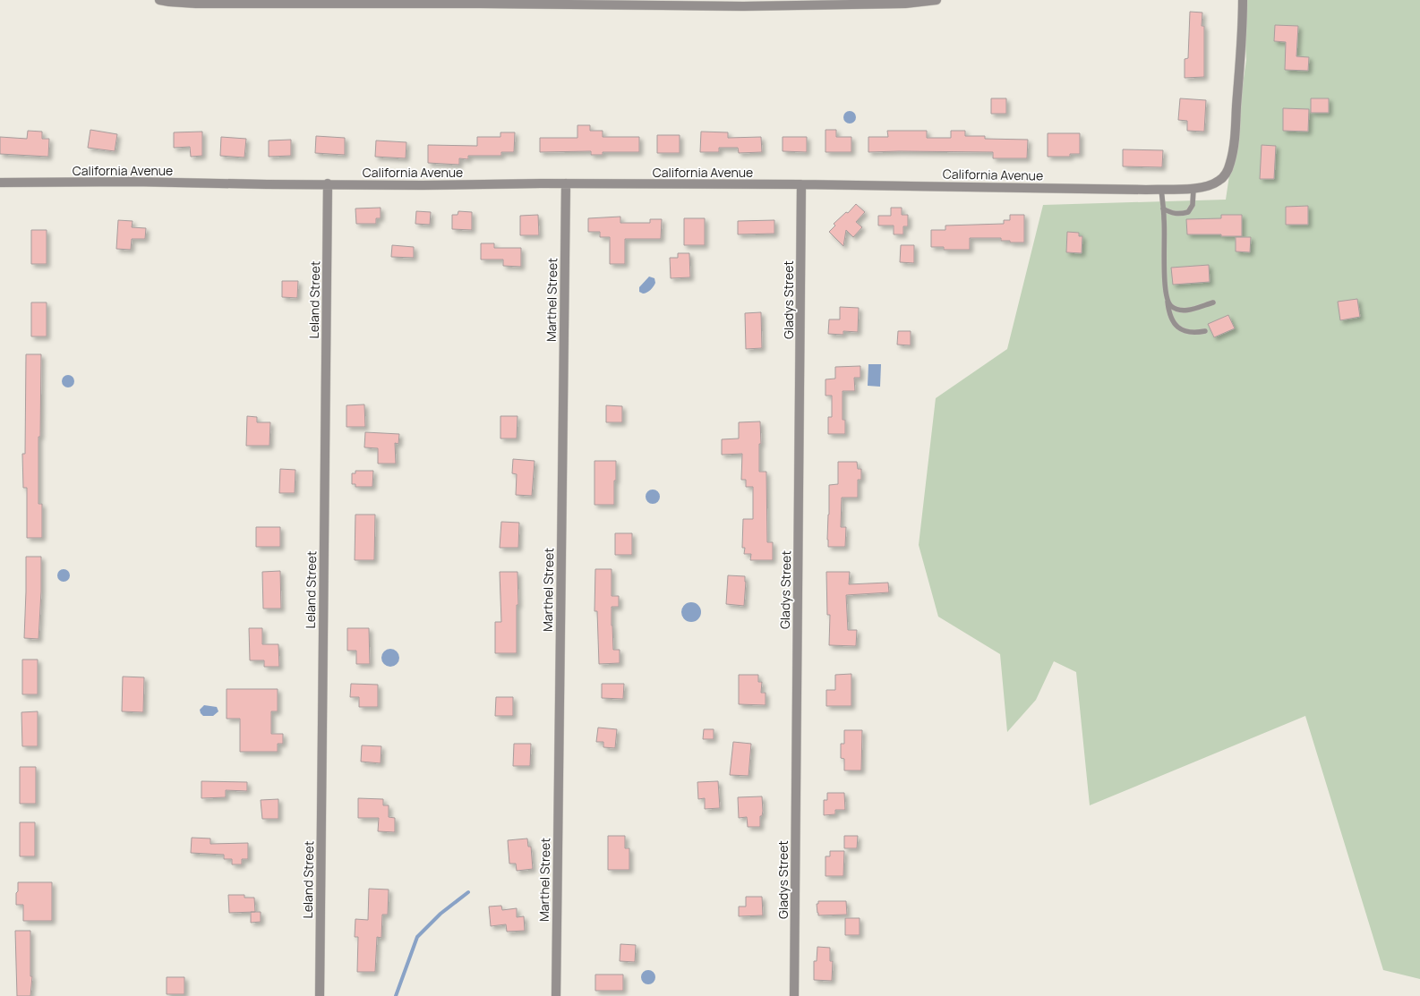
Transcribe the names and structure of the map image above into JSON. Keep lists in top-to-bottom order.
{
  "streets": {
    "street": [
      "California Avenue",
      "Leland Street",
      "Marthel Street",
      "Gladys Street"
    ]
  },
  "crossings": [
    ["California Avenue", "Leland Street"],
    ["California Avenue", "Marthel Street"],
    ["California Avenue", "Gladys Street"]
  ]
}
